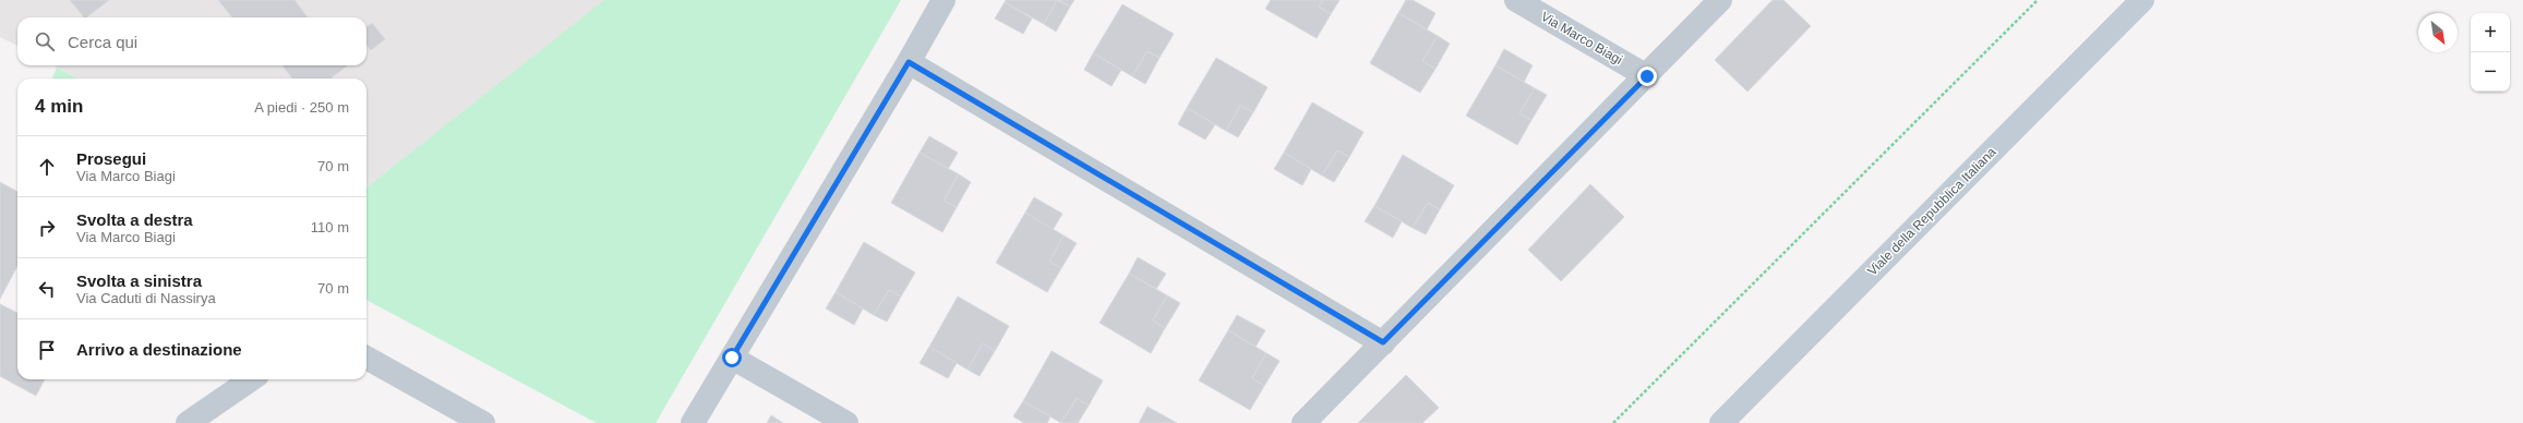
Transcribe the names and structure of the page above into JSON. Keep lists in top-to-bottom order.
{
  "streets": {
    "street": ["Via Marco Biagi", "Viale della Repubblica Italiana"]
  },
  "north": "bottom right",
  "page": {
    "map_buttons": ["+", "−"],
    "search": "Cerca qui",
    "heading": ["4 min", "A piedi · 250 m"],
    "list": [
      ["Prosegui", "Via Marco Biagi", "70 m"],
      ["Svolta a destra", "Via Marco Biagi", "110 m"],
      ["Svolta a sinistra", "Via Caduti di Nassirya", "70 m"],
      "Arrivo a destinazione"
    ]
  }
}
